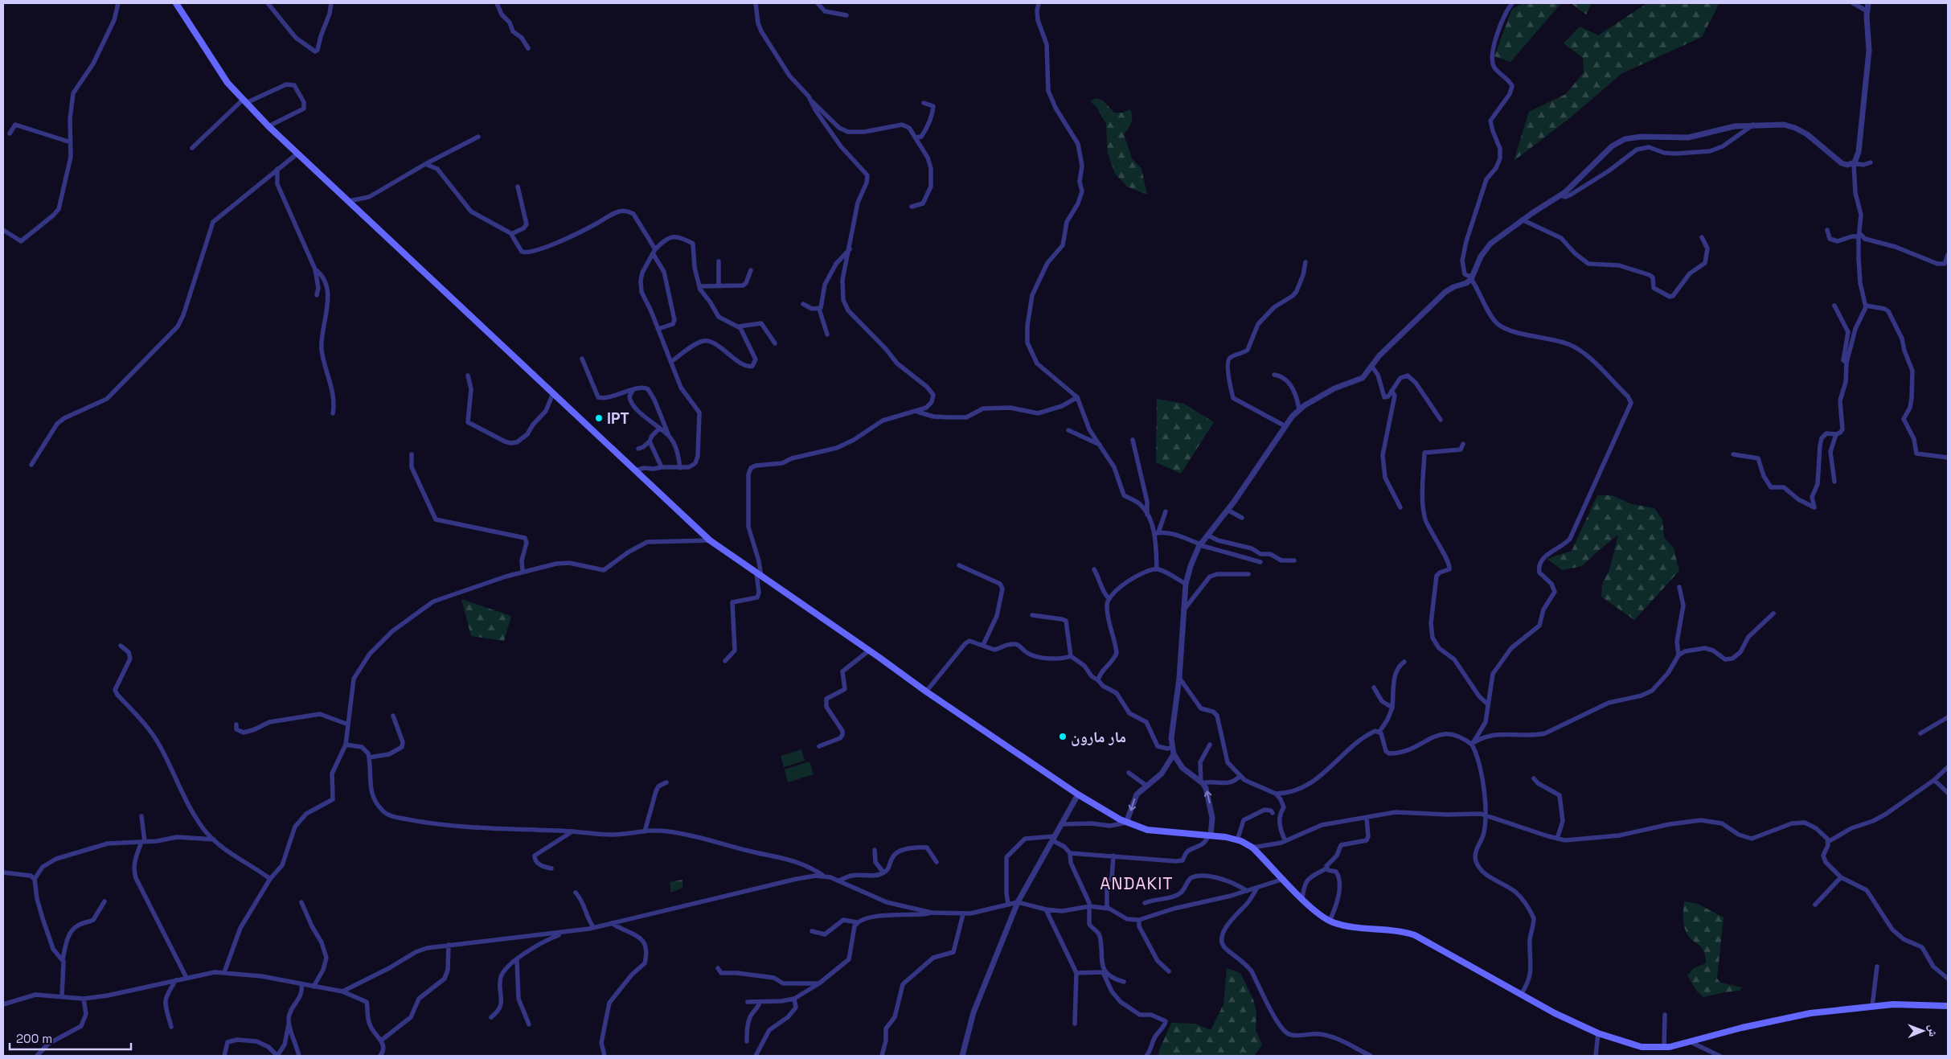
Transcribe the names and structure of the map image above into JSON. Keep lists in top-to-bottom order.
{
  "districts": ["ANDAKIT"],
  "places": ["IPT", "مار مارون"],
  "scale_bar": "200 m",
  "north": "right"
}
